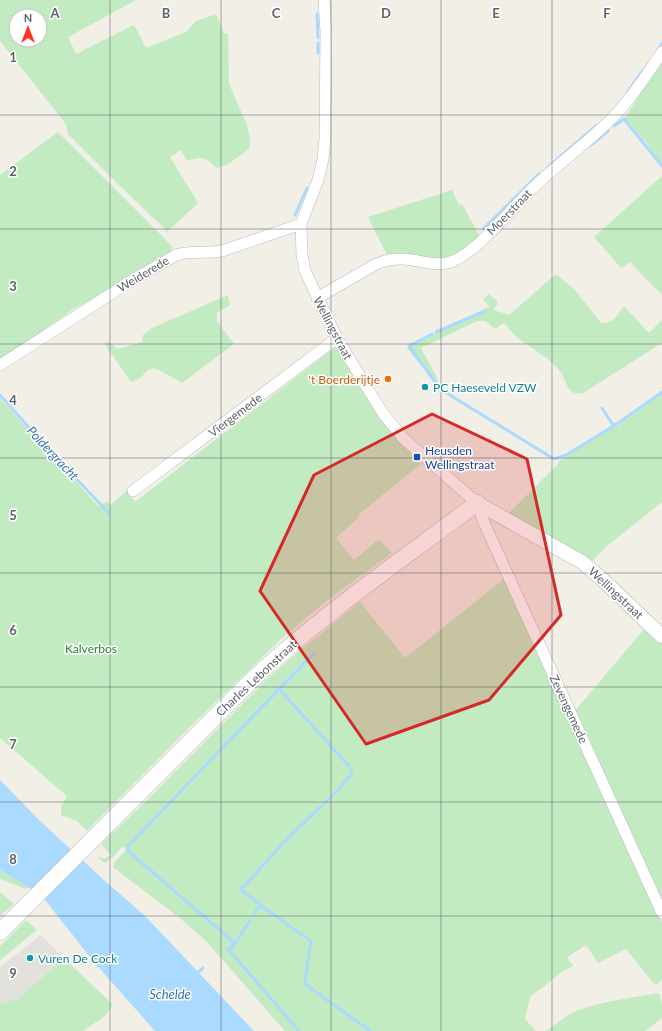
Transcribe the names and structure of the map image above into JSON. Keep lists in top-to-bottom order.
{
  "streets": {
    "main road": ["Charles Lebonstraat"],
    "street": [
      "Moerstraat",
      "Weiderede",
      "Wellingstraat",
      "Viergemede",
      "Zevengemede"
    ]
  },
  "crossings": [
    ["Moerstraat", "Wellingstraat"],
    ["Weiderede", "Wellingstraat"],
    ["Wellingstraat", "Viergemede"],
    ["Wellingstraat", "Charles Lebonstraat"],
    ["Wellingstraat", "Zevengemede"],
    ["Charles Lebonstraat", "Zevengemede"]
  ],
  "water": ["Poldergracht", "Schelde"],
  "parks": ["Kalverbos"],
  "places": {
    "other": ["'t Boerderijtje", "PC Haeseveld VZW", "Vuren De Cock"],
    "transit": ["Heusden Wellingstraat"]
  },
  "north": "top",
  "grid": {
    "columns": [
      "A",
      "B",
      "C",
      "D",
      "E",
      "F"
    ],
    "rows": [
      "1",
      "2",
      "3",
      "4",
      "5",
      "6",
      "7",
      "8",
      "9"
    ]
  }
}
